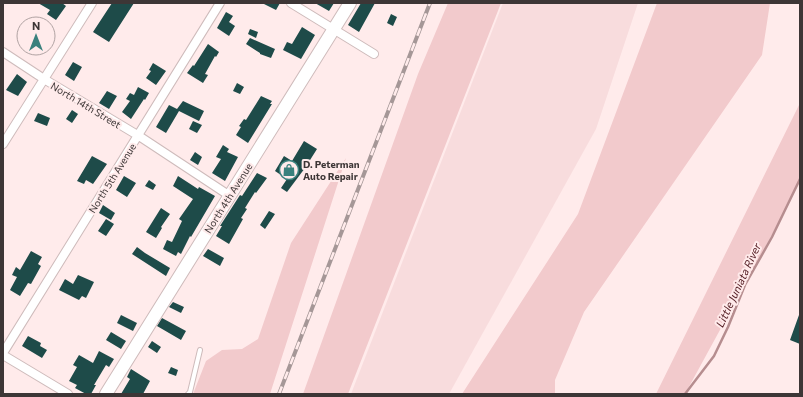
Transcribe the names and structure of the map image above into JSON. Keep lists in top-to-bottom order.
{
  "streets": {
    "main road": ["North 4th Avenue"],
    "street": ["North 14th Street", "North 5th Avenue"]
  },
  "crossings": [
    ["North 14th Street", "North 5th Avenue"],
    ["North 14th Street", "North 4th Avenue"]
  ],
  "water": ["Little Juniata River"],
  "places": {
    "shop": ["D. Peterman Auto Repair"]
  },
  "north": "top"
}
